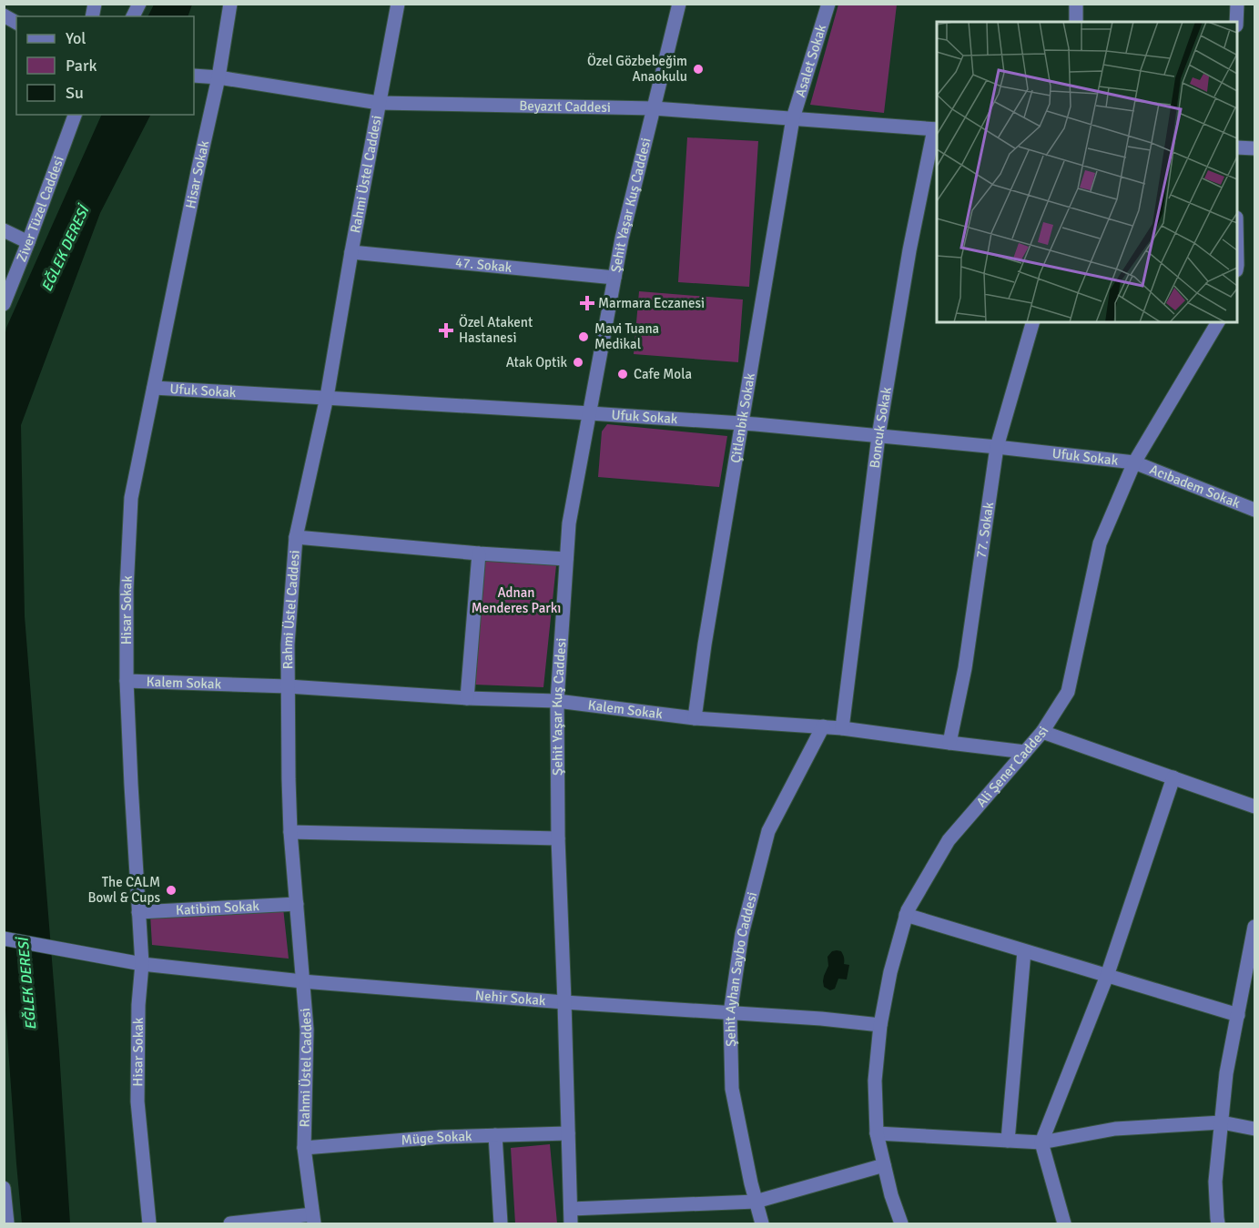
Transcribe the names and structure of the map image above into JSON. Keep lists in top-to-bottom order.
{
  "streets": {
    "street": [
      "Asalet Sokak",
      "Beyazıt Caddesi",
      "Hisar Sokak",
      "Rahmi Üstel Caddesi",
      "Şehit Yaşar Kuş Caddesi",
      "Ziver Tüzel Caddesi",
      "47. Sokak",
      "Ufuk Sokak",
      "Çitlenbik Sokak",
      "Boncuk Sokak",
      "Acıbadem Sokak",
      "77. Sokak",
      "Kalem Sokak",
      "Ali Şener Caddesi",
      "Katibim Sokak",
      "Şehit Ayhan Saybo Caddesi",
      "Nehir Sokak",
      "Müge Sokak"
    ]
  },
  "crossings": [
    ["Asalet Sokak", "Beyazıt Caddesi"],
    ["Asalet Sokak", "Çitlenbik Sokak"],
    ["Beyazıt Caddesi", "Hisar Sokak"],
    ["Beyazıt Caddesi", "Rahmi Üstel Caddesi"],
    ["Beyazıt Caddesi", "Şehit Yaşar Kuş Caddesi"],
    ["Beyazıt Caddesi", "Çitlenbik Sokak"],
    ["Beyazıt Caddesi", "Boncuk Sokak"],
    ["Hisar Sokak", "Ufuk Sokak"],
    ["Hisar Sokak", "Kalem Sokak"],
    ["Hisar Sokak", "Katibim Sokak"],
    ["Hisar Sokak", "Nehir Sokak"],
    ["Rahmi Üstel Caddesi", "47. Sokak"],
    ["Rahmi Üstel Caddesi", "Ufuk Sokak"],
    ["Rahmi Üstel Caddesi", "Kalem Sokak"],
    ["Rahmi Üstel Caddesi", "Katibim Sokak"],
    ["Rahmi Üstel Caddesi", "Nehir Sokak"],
    ["Rahmi Üstel Caddesi", "Müge Sokak"],
    ["Şehit Yaşar Kuş Caddesi", "47. Sokak"],
    ["Şehit Yaşar Kuş Caddesi", "Ufuk Sokak"],
    ["Şehit Yaşar Kuş Caddesi", "Kalem Sokak"],
    ["Şehit Yaşar Kuş Caddesi", "Nehir Sokak"],
    ["Şehit Yaşar Kuş Caddesi", "Müge Sokak"],
    ["Ufuk Sokak", "Çitlenbik Sokak"],
    ["Ufuk Sokak", "Boncuk Sokak"],
    ["Ufuk Sokak", "Acıbadem Sokak"],
    ["Ufuk Sokak", "77. Sokak"],
    ["Ufuk Sokak", "Ali Şener Caddesi"],
    ["Çitlenbik Sokak", "Kalem Sokak"],
    ["Boncuk Sokak", "Kalem Sokak"],
    ["Acıbadem Sokak", "Ali Şener Caddesi"],
    ["77. Sokak", "Kalem Sokak"],
    ["Kalem Sokak", "Ali Şener Caddesi"],
    ["Kalem Sokak", "Şehit Ayhan Saybo Caddesi"],
    ["Ali Şener Caddesi", "Nehir Sokak"],
    ["Şehit Ayhan Saybo Caddesi", "Nehir Sokak"]
  ],
  "water": ["EĞLEK DERESİ"],
  "parks": ["Adnan Menderes Parkı"],
  "places": {
    "other": [
      "Özel Gözbebeğim Anaokulu",
      "Mavi Tuana Medikal",
      "Atak Optik",
      "Cafe Mola",
      "The CALM Bowl & Cups"
    ],
    "health": ["Marmara Eczanesi", "Özel Atakent Hastanesi"]
  },
  "legend": ["Yol", "Park", "Su"]
}
